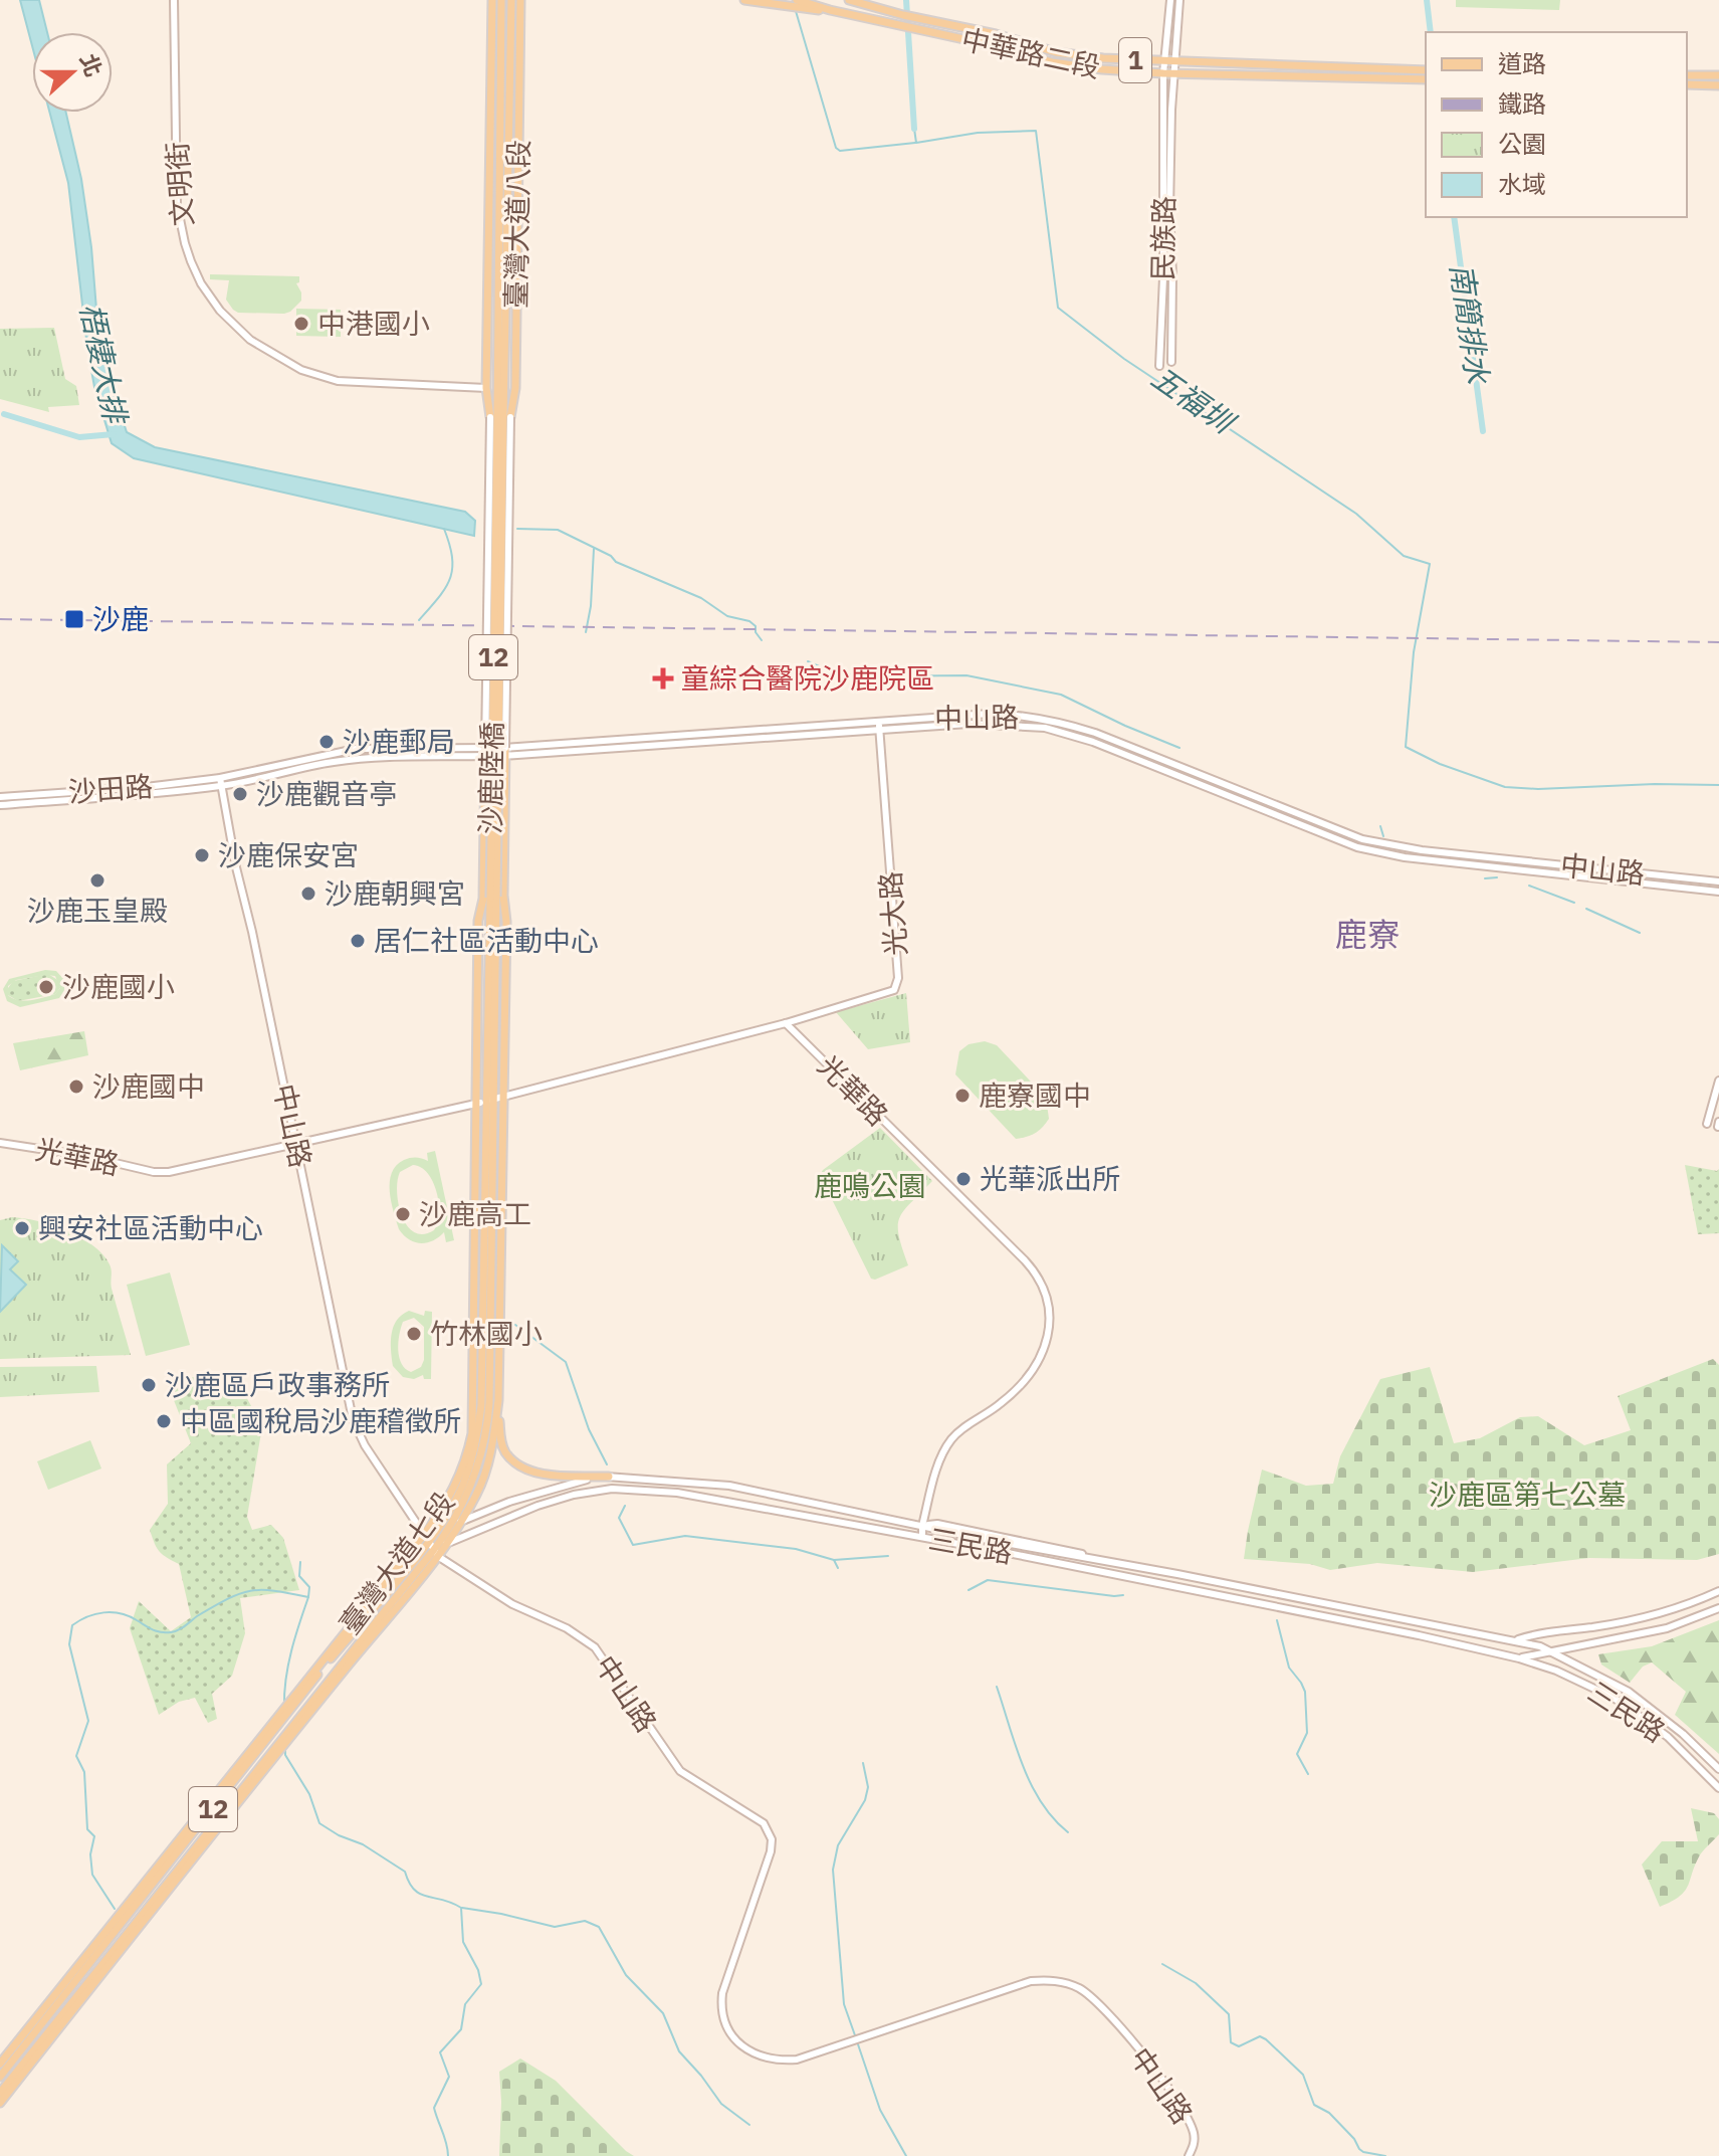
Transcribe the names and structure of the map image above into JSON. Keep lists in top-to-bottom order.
{
  "streets": {
    "main road": [
      "中華路二段",
      "1",
      "臺灣大道八段",
      "12",
      "沙鹿陸橋",
      "臺灣大道七段"
    ],
    "street": [
      "文明街",
      "民族路",
      "中山路",
      "沙田路",
      "光大路",
      "光華路",
      "三民路"
    ]
  },
  "crossings": [
    ["文明街", "臺灣大道八段"],
    ["臺灣大道八段", "沙鹿陸橋"],
    ["中山路", "沙田路"],
    ["中山路", "光大路"],
    ["中山路", "臺灣大道七段"],
    ["沙鹿陸橋", "臺灣大道七段"],
    ["光大路", "光華路"],
    ["光華路", "三民路"],
    ["光華路", "臺灣大道七段"],
    ["三民路", "臺灣大道七段"]
  ],
  "districts": ["鹿寮"],
  "water": ["南簡排水", "梧棲大排", "五福圳"],
  "parks": ["鹿鳴公園", "沙鹿區第七公墓"],
  "places": {
    "other": [
      "中港國小",
      "沙鹿郵局",
      "沙鹿觀音亭",
      "沙鹿保安宮",
      "沙鹿玉皇殿",
      "沙鹿朝興宮",
      "居仁社區活動中心",
      "沙鹿國小",
      "沙鹿國中",
      "鹿寮國中",
      "光華派出所",
      "沙鹿高工",
      "興安社區活動中心",
      "竹林國小",
      "沙鹿區戶政事務所",
      "中區國稅局沙鹿稽徵所"
    ],
    "transit": ["沙鹿"],
    "health": ["童綜合醫院沙鹿院區"]
  },
  "legend": [
    "道路",
    "鐵路",
    "公園",
    "水域"
  ],
  "north": "right"
}
